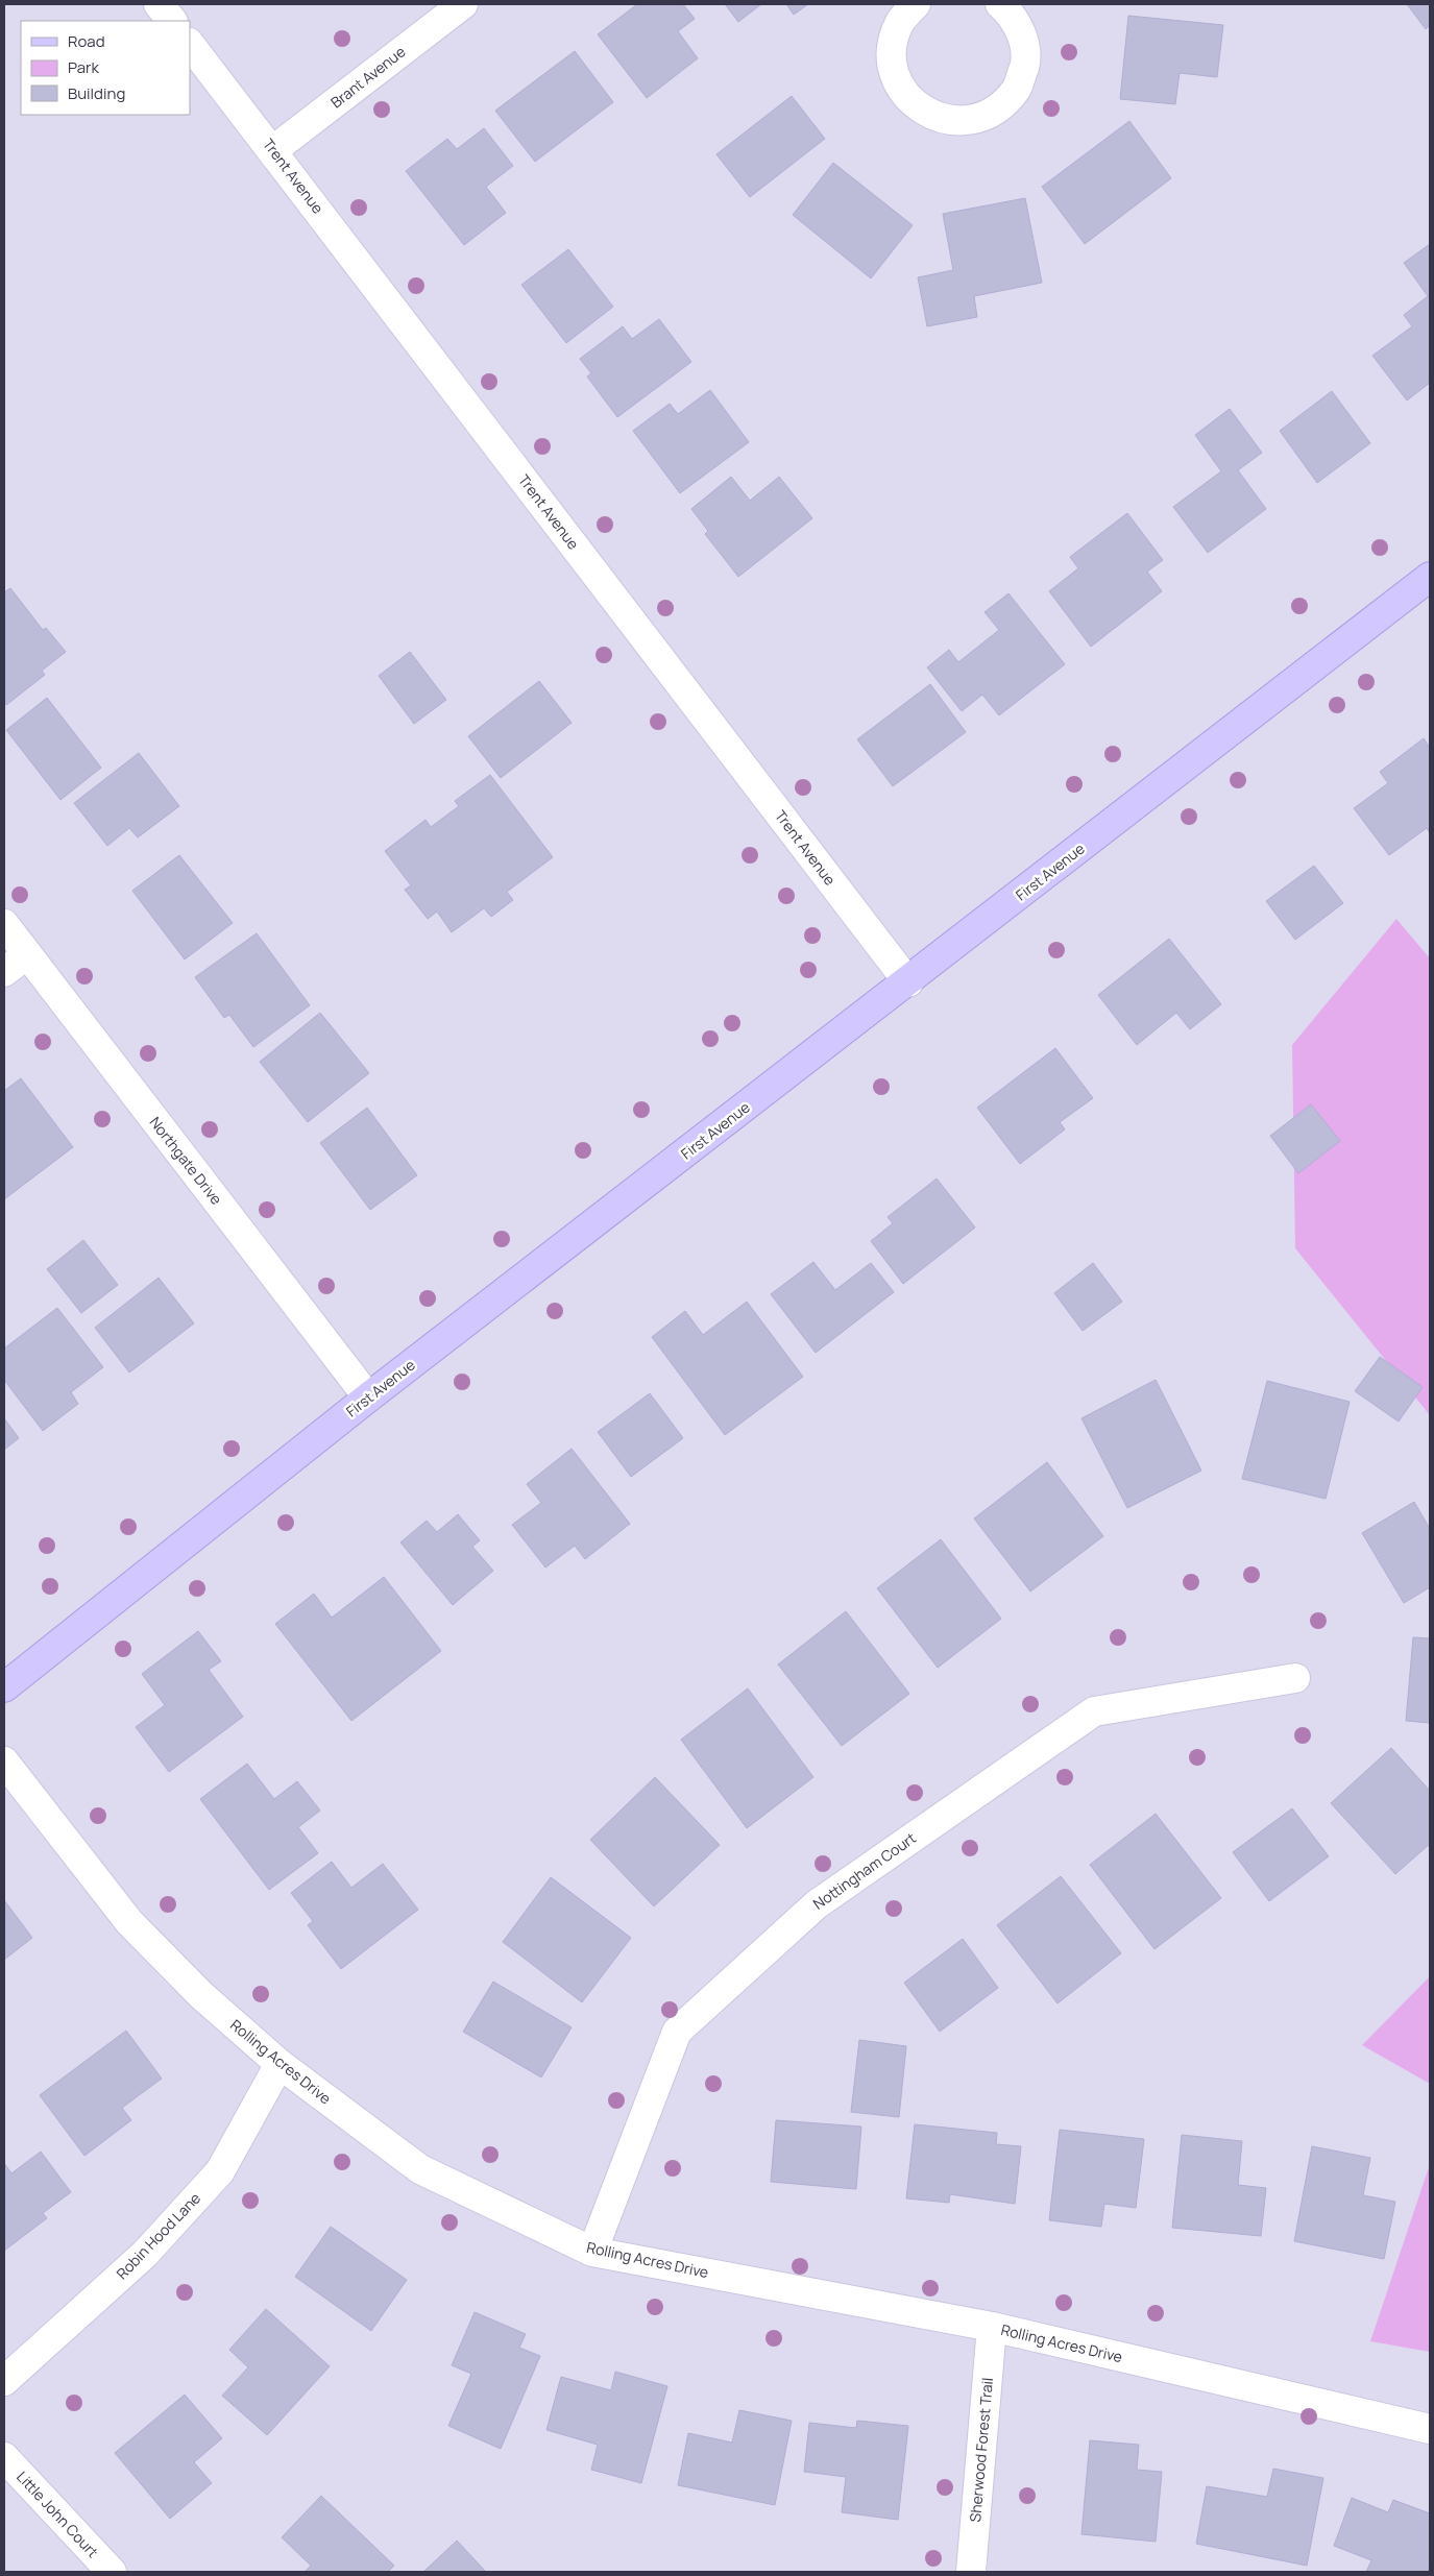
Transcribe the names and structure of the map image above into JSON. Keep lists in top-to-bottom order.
{
  "streets": {
    "street": [
      "Brant Avenue",
      "Trent Avenue",
      "First Avenue",
      "Northgate Drive",
      "Nottingham Court",
      "Rolling Acres Drive",
      "Robin Hood Lane",
      "Sherwood Forest Trail",
      "Little John Court"
    ]
  },
  "crossings": [
    ["Brant Avenue", "Trent Avenue"],
    ["Trent Avenue", "First Avenue"],
    ["First Avenue", "Northgate Drive"],
    ["Nottingham Court", "Rolling Acres Drive"],
    ["Rolling Acres Drive", "Robin Hood Lane"],
    ["Rolling Acres Drive", "Sherwood Forest Trail"]
  ],
  "legend": ["Road", "Park", "Building"]
}
